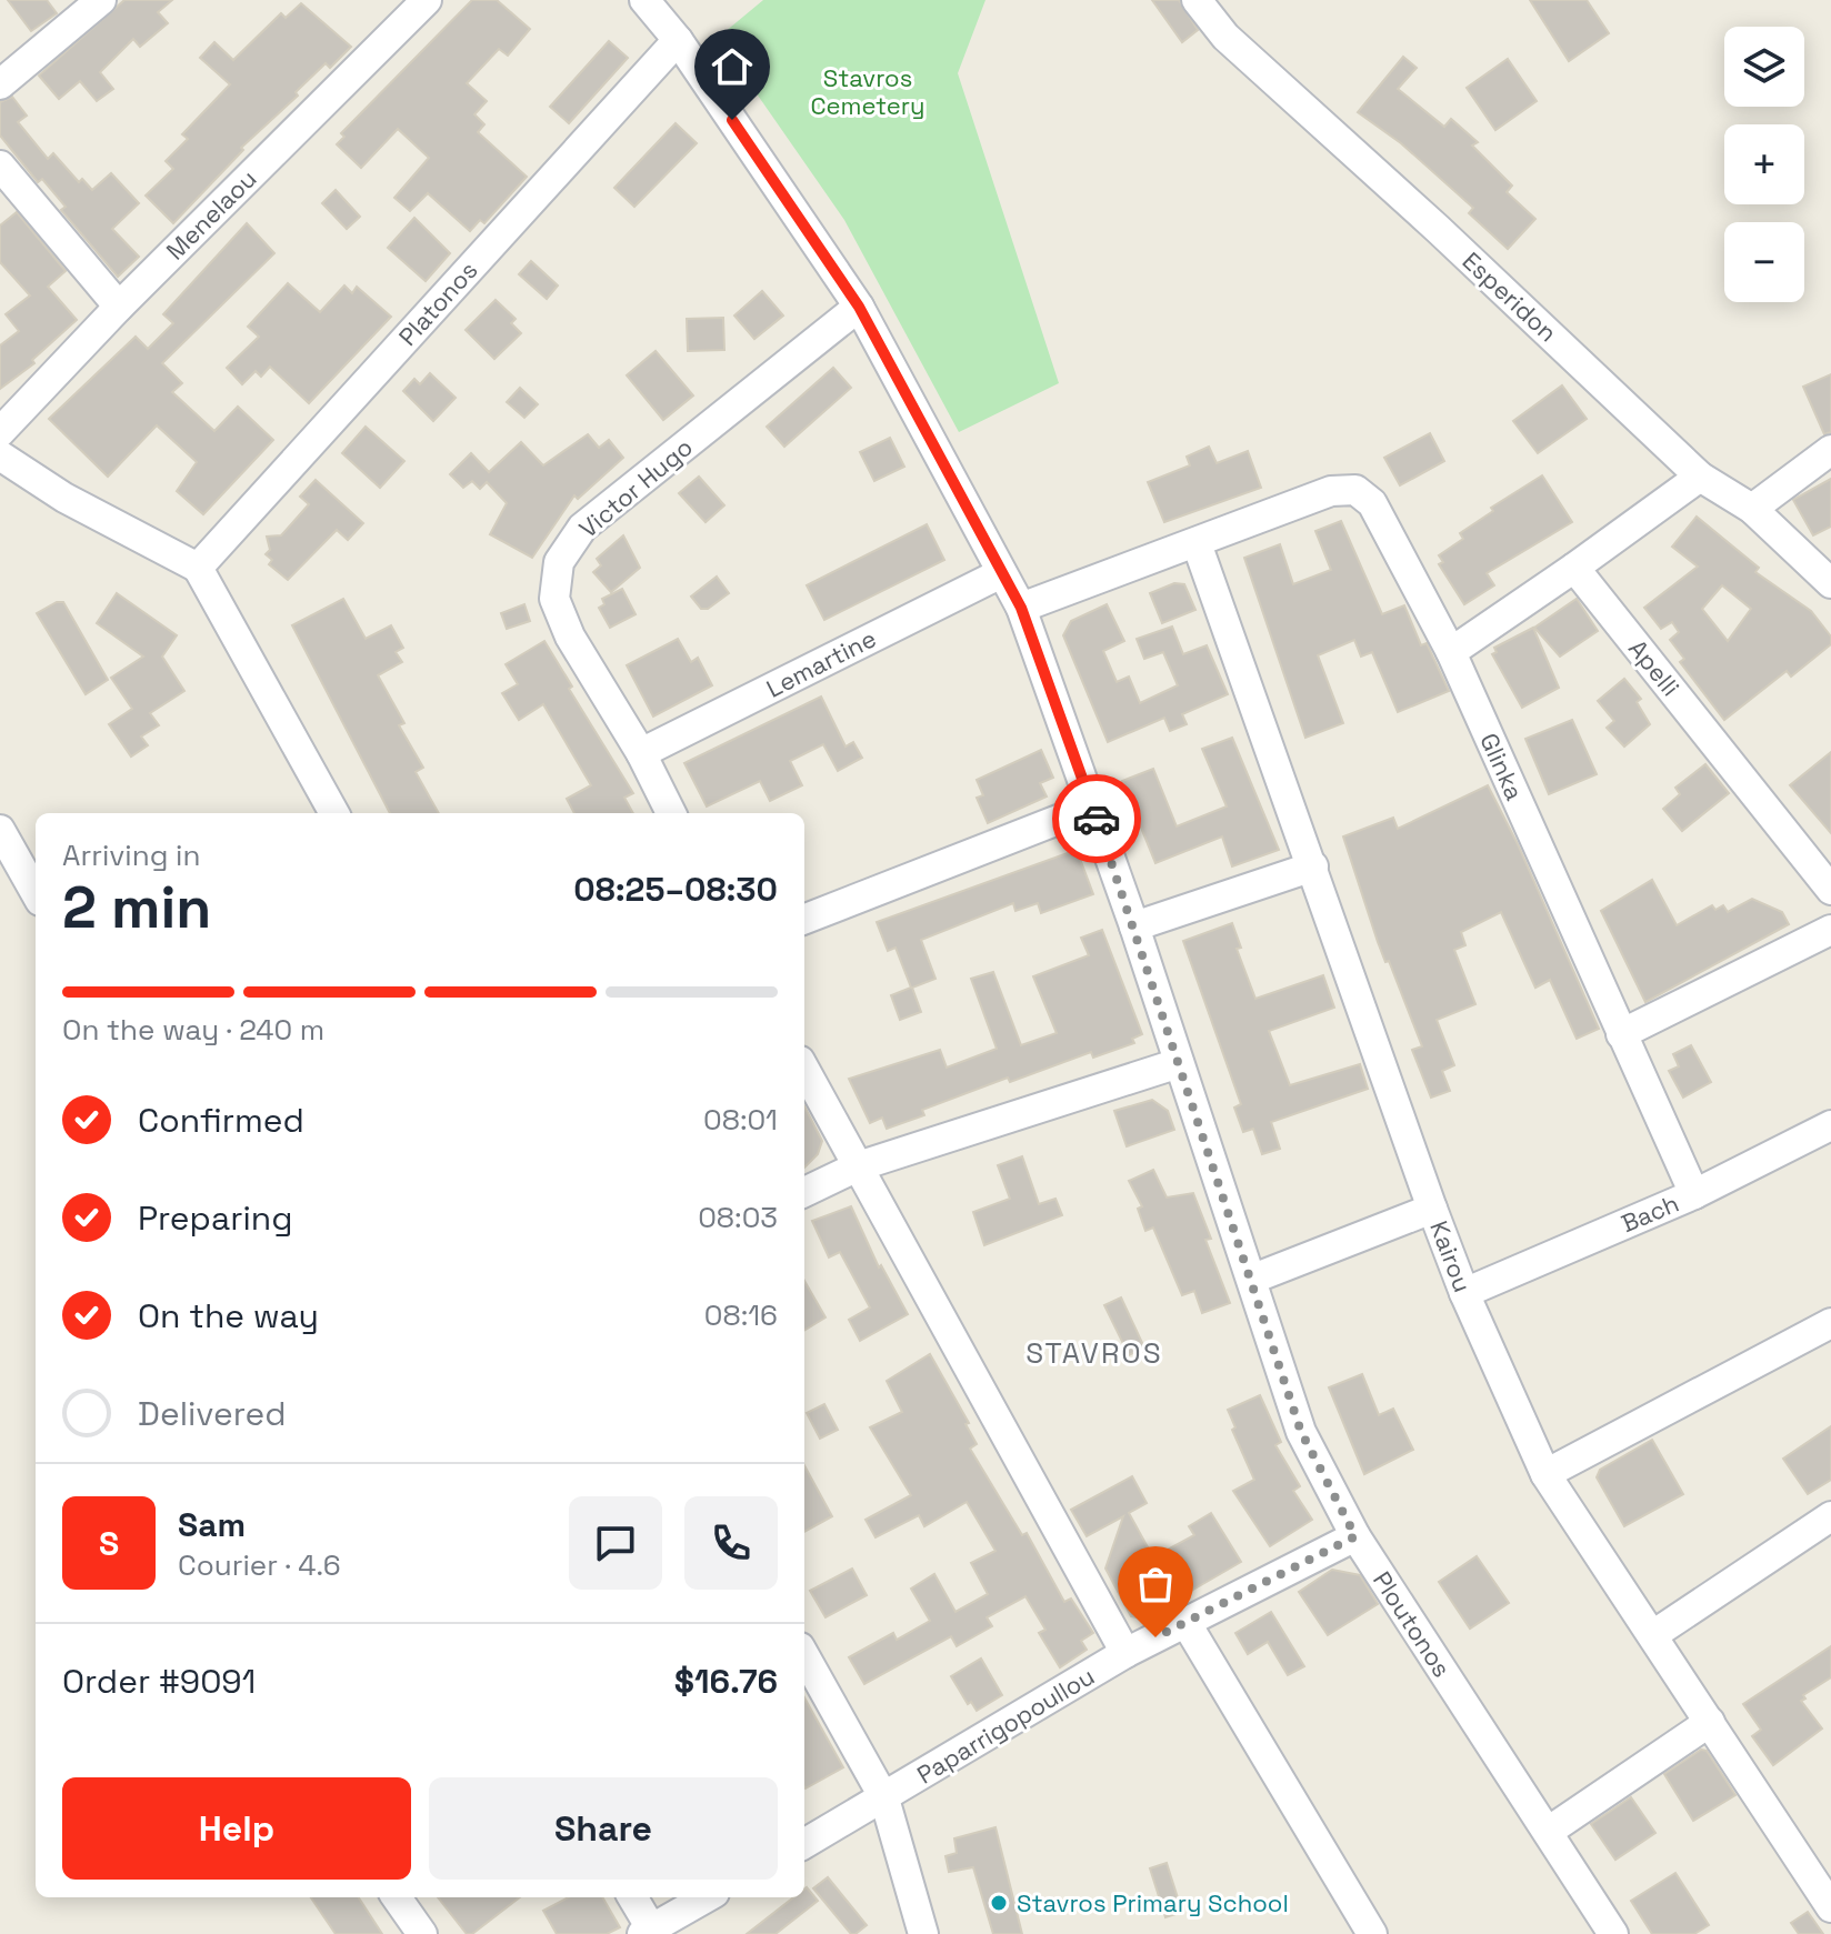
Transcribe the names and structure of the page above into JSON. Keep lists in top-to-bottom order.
{
  "streets": {
    "street": [
      "Menelaou",
      "Esperidon",
      "Platonos",
      "Victor Hugo",
      "Lemartine",
      "Apelli",
      "Glinka",
      "Bach",
      "Kairou",
      "Ploutonos",
      "Paparrigopoullou"
    ]
  },
  "crossings": [
    ["Platonos", "Ploutonos"],
    ["Victor Hugo", "Lemartine"],
    ["Victor Hugo", "Ploutonos"],
    ["Lemartine", "Ploutonos"],
    ["Glinka", "Bach"],
    ["Glinka", "Kairou"],
    ["Bach", "Kairou"],
    ["Ploutonos", "Paparrigopoullou"]
  ],
  "districts": ["STAVROS"],
  "parks": ["Stavros Cemetery"],
  "places": ["Stavros Primary School"],
  "page": {
    "map_buttons": ["+", "−"],
    "heading": ["2 min", "Arriving in", "08:25–08:30"],
    "panel": [
      "Sam",
      "Courier · 4.6",
      "Order #9091",
      "$16.76"
    ],
    "bar": "On the way · 240 m",
    "list": [
      ["Confirmed", "08:01"],
      ["Preparing", "08:03"],
      ["On the way", "08:16"],
      "Delivered"
    ],
    "round": "S",
    "buttons": ["Help", "Share"]
  }
}
